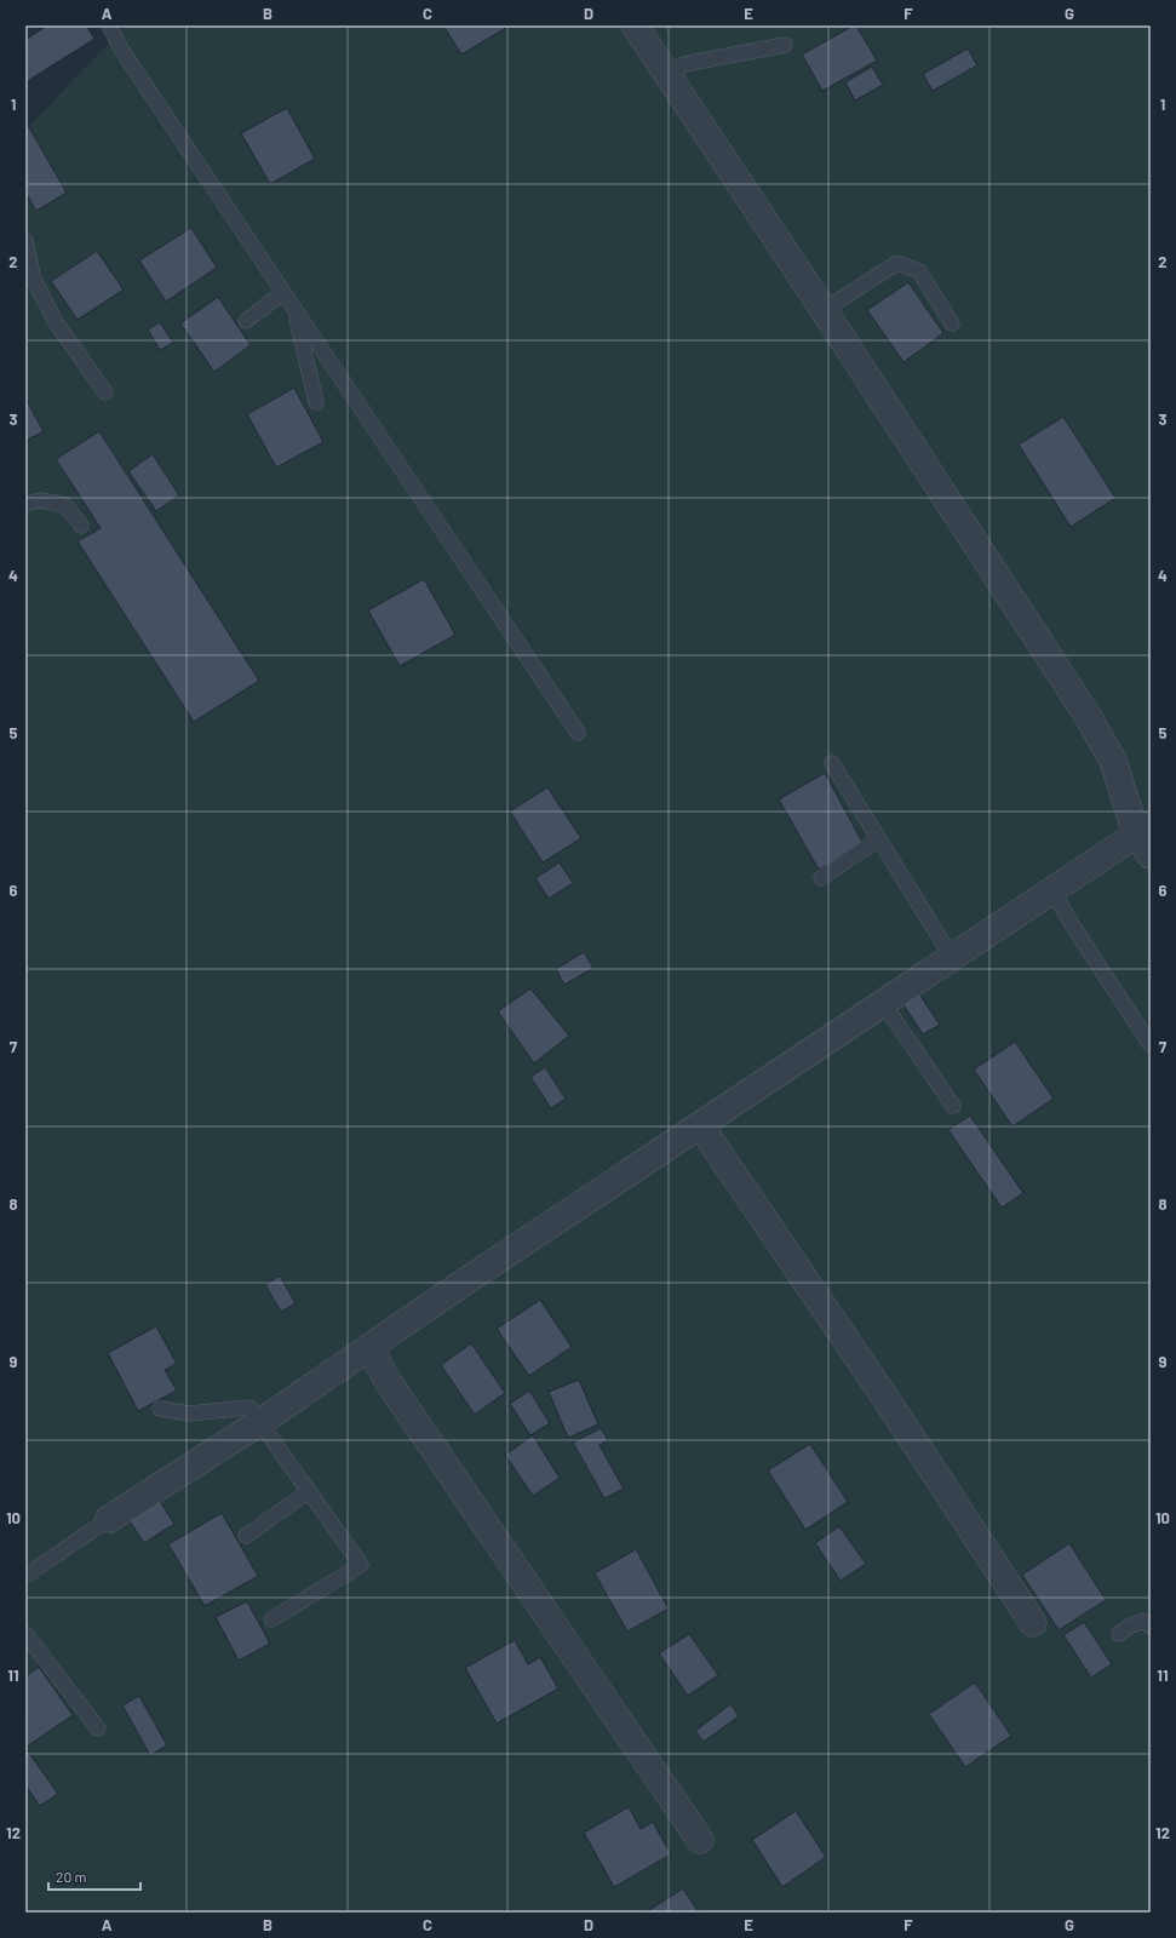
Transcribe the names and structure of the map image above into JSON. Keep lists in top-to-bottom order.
{
  "scale_bar": "20 m",
  "grid": {
    "columns": [
      "A",
      "B",
      "C",
      "D",
      "E",
      "F",
      "G"
    ],
    "rows": [
      "1",
      "2",
      "3",
      "4",
      "5",
      "6",
      "7",
      "8",
      "9",
      "10",
      "11",
      "12"
    ]
  }
}
